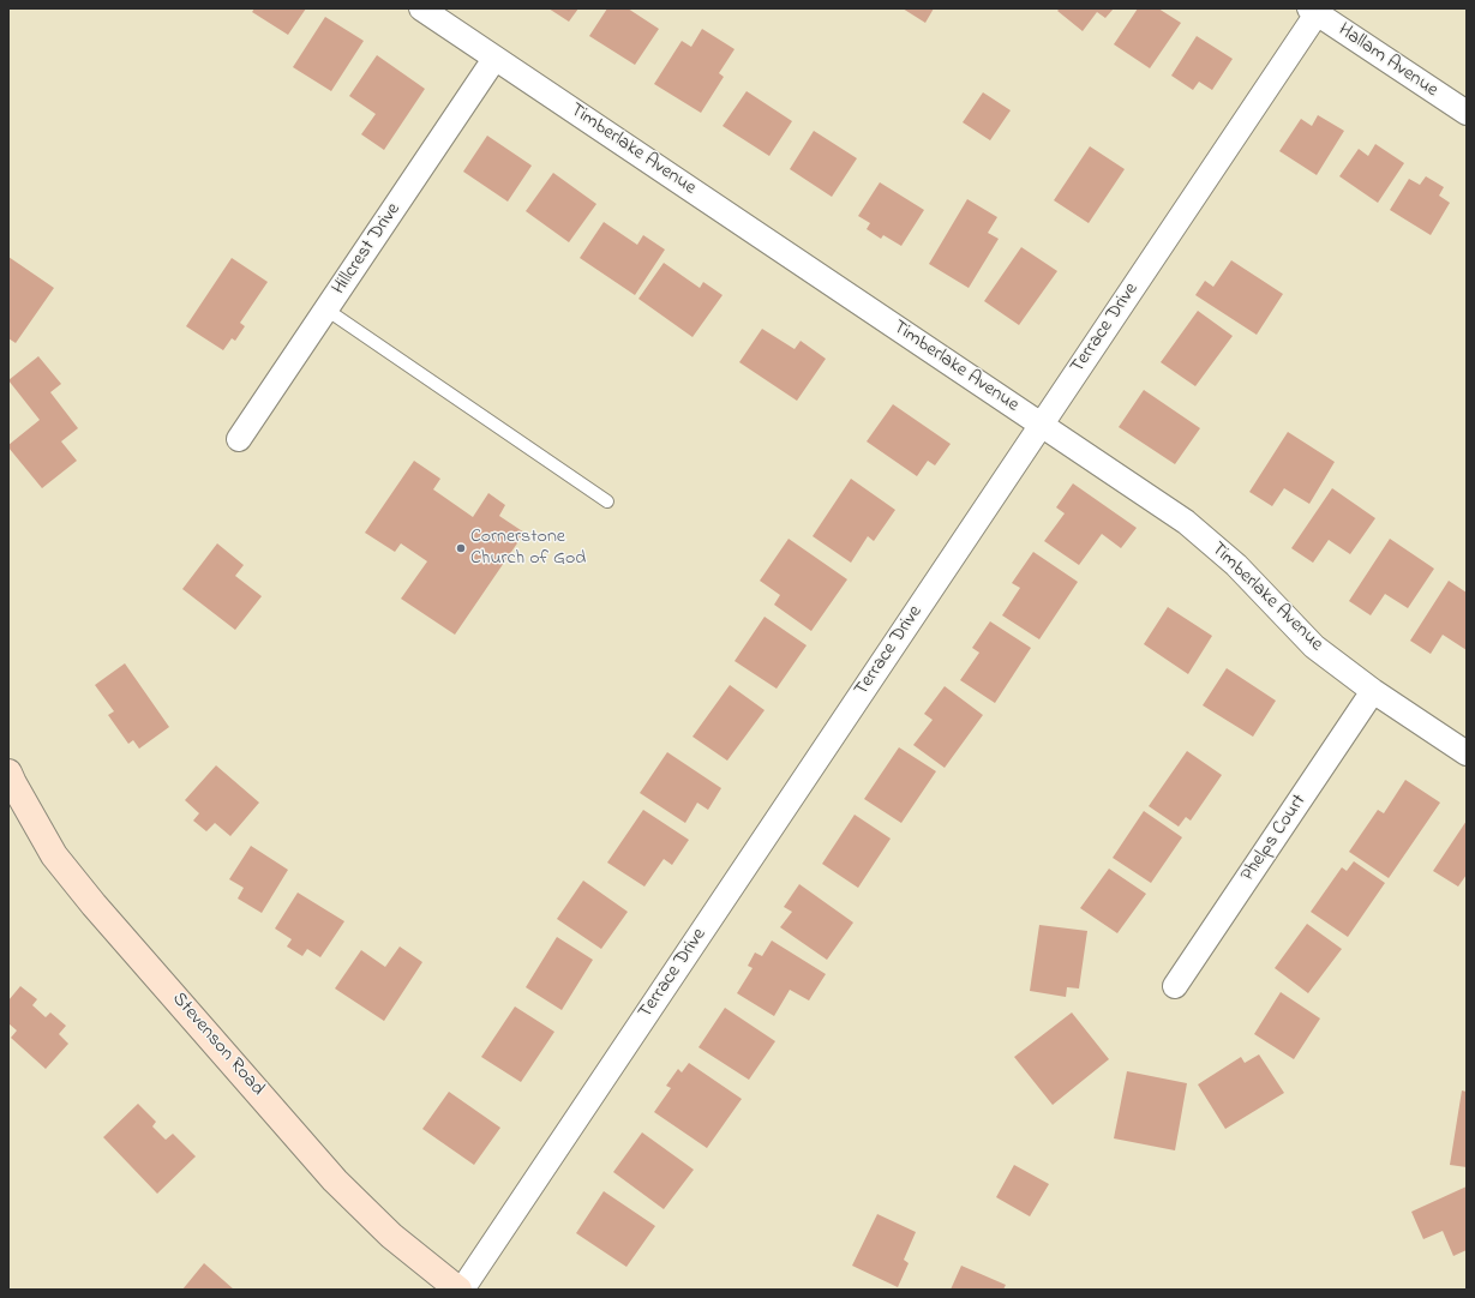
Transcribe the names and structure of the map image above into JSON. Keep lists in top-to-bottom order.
{
  "streets": {
    "main road": ["Stevenson Road"],
    "street": [
      "Hallam Avenue",
      "Timberlake Avenue",
      "Hillcrest Drive",
      "Terrace Drive",
      "Phelps Court"
    ]
  },
  "crossings": [
    ["Hallam Avenue", "Terrace Drive"],
    ["Timberlake Avenue", "Hillcrest Drive"],
    ["Timberlake Avenue", "Terrace Drive"],
    ["Timberlake Avenue", "Phelps Court"]
  ],
  "places": ["Cornerstone Church of God"]
}
